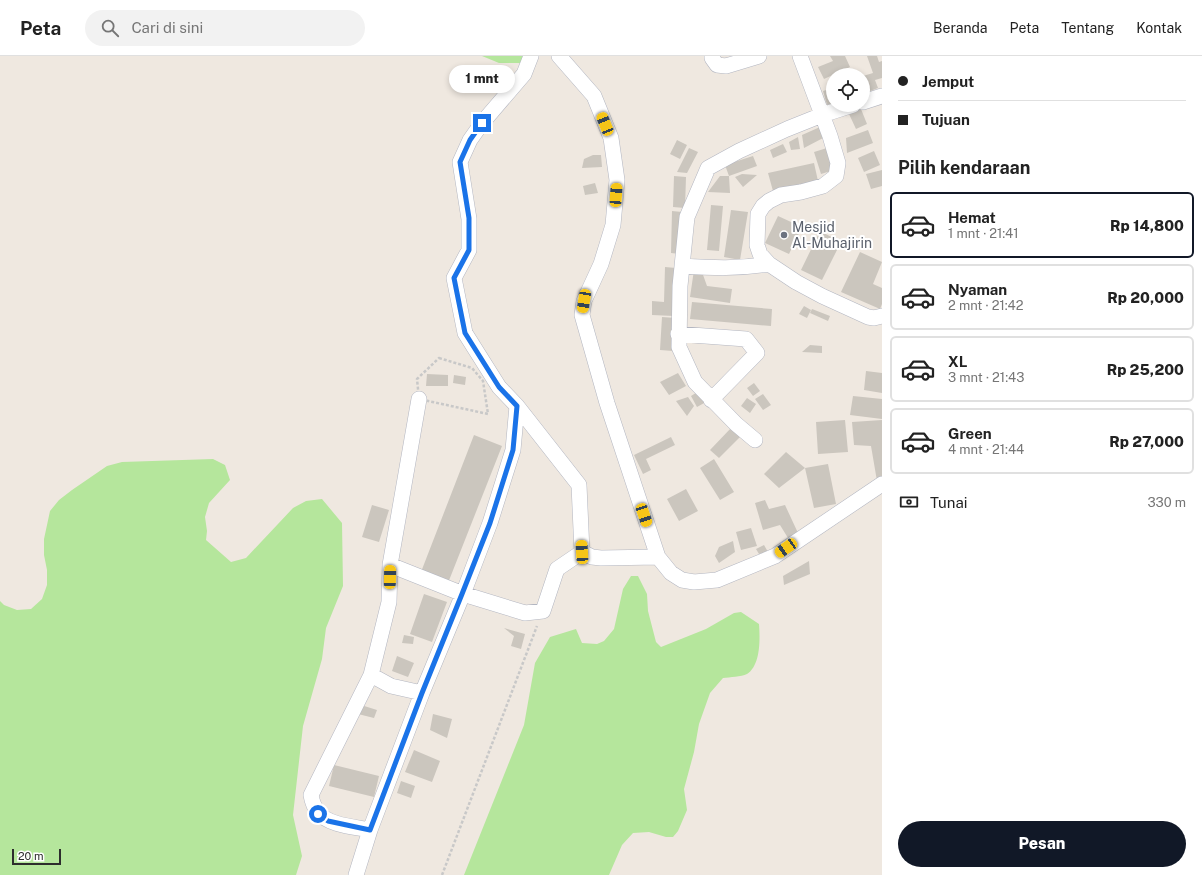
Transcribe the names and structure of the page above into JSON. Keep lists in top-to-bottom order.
{
  "places": ["Mesjid Al-Muhajirin"],
  "scale_bar": "20 m",
  "page": {
    "header": "Peta",
    "search": "Cari di sini",
    "nav": [
      "Beranda",
      "Peta",
      "Tentang",
      "Kontak"
    ],
    "banner": ["Jemput", "Tujuan"],
    "bubble": "1 mnt",
    "heading": "Pilih kendaraan",
    "list": [
      {
        "name": "Hemat",
        "note": "1 mnt · 21:41",
        "value": "Rp 14,800"
      },
      {
        "name": "Nyaman",
        "note": "2 mnt · 21:42",
        "value": "Rp 20,000"
      },
      {
        "name": "XL",
        "note": "3 mnt · 21:43",
        "value": "Rp 25,200"
      },
      {
        "name": "Green",
        "note": "4 mnt · 21:44",
        "value": "Rp 27,000"
      }
    ],
    "pay": ["Tunai", "330 m"],
    "buttons": "Pesan",
    "scale": "20 m"
  }
}
